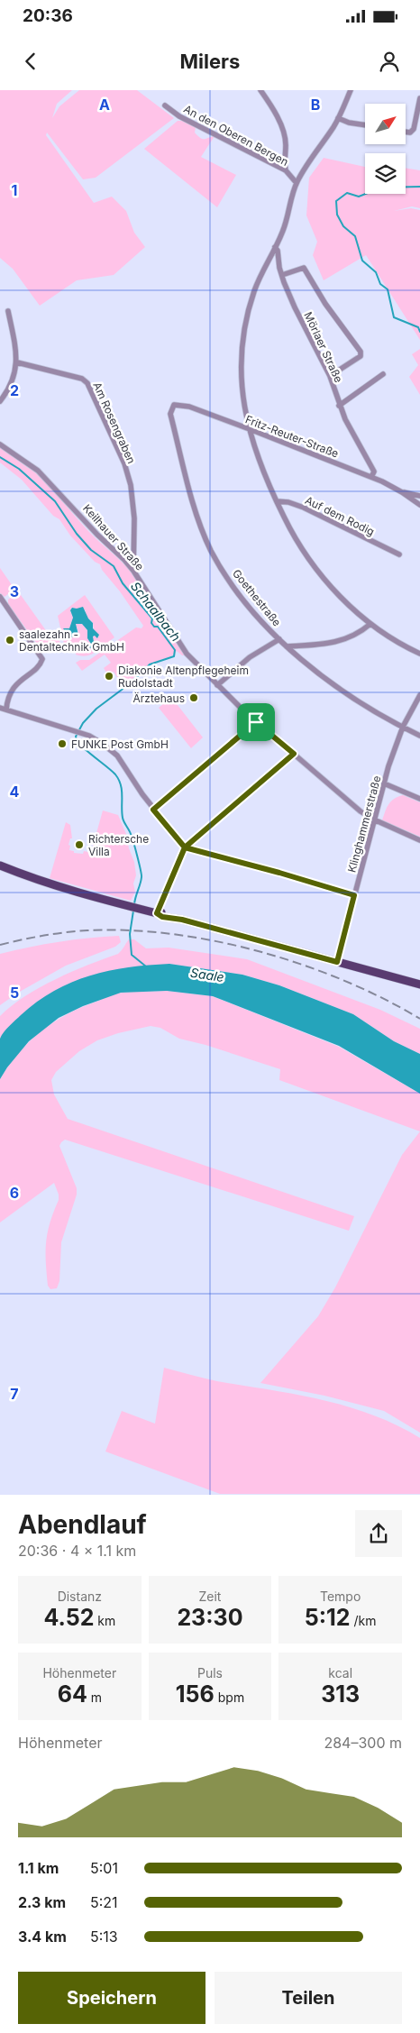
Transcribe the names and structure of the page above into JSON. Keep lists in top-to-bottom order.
{
  "streets": {
    "street": [
      "An den Oberen Bergen",
      "Mörlaer Straße",
      "Am Rosengraben",
      "Fritz-Reuter-Straße",
      "Auf dem Rodig",
      "Keilhauer Straße",
      "Goethestraße",
      "Klinghammerstraße"
    ]
  },
  "crossings": [
    ["Mörlaer Straße", "Fritz-Reuter-Straße"],
    ["Am Rosengraben", "Keilhauer Straße"],
    ["Fritz-Reuter-Straße", "Goethestraße"],
    ["Keilhauer Straße", "Klinghammerstraße"],
    ["Goethestraße", "Klinghammerstraße"]
  ],
  "water": ["Schaalbach", "Saale"],
  "places": [
    "saalezahn - Dentaltechnik GmbH",
    "Diakonie Altenpflegeheim Rudolstadt",
    "Ärztehaus",
    "FUNKE Post GmbH",
    "Richtersche Villa"
  ],
  "north": "top right",
  "page": {
    "status": "20:36",
    "header": "Milers",
    "heading": ["Abendlauf", "20:36 · 4 × 1.1 km"],
    "stats": [
      ["Distanz", "4.52 km"],
      ["Zeit", "23:30"],
      ["Tempo", "5:12 /km"],
      ["Höhenmeter", "64 m"],
      ["Puls", "156 bpm"],
      ["kcal", "313"]
    ],
    "chart": ["Höhenmeter", "284–300 m"],
    "list": [
      {
        "name": "1.1 km",
        "note": "5:01"
      },
      {
        "name": "2.3 km",
        "note": "5:21"
      },
      {
        "name": "3.4 km",
        "note": "5:13"
      }
    ],
    "buttons": ["Speichern", "Teilen"]
  },
  "grid": {
    "columns": ["A", "B"],
    "rows": [
      "1",
      "2",
      "3",
      "4",
      "5",
      "6",
      "7"
    ]
  }
}
